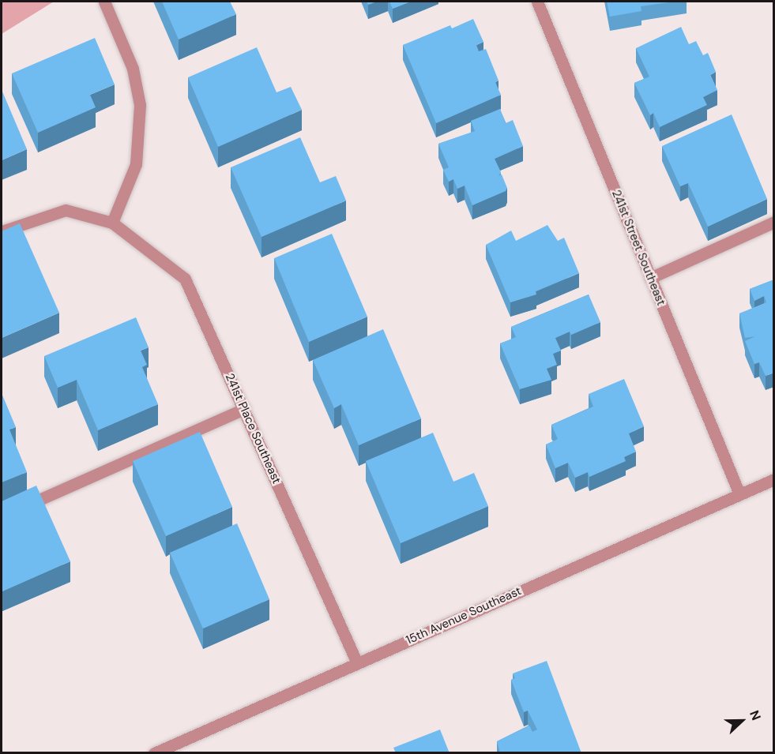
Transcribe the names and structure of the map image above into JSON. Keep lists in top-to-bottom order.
{
  "streets": {
    "street": ["241st Street Southeast", "241st Place Southeast", "15th Avenue Southeast"]
  },
  "crossings": [
    ["241st Street Southeast", "15th Avenue Southeast"],
    ["241st Place Southeast", "15th Avenue Southeast"]
  ],
  "north": "right"
}
